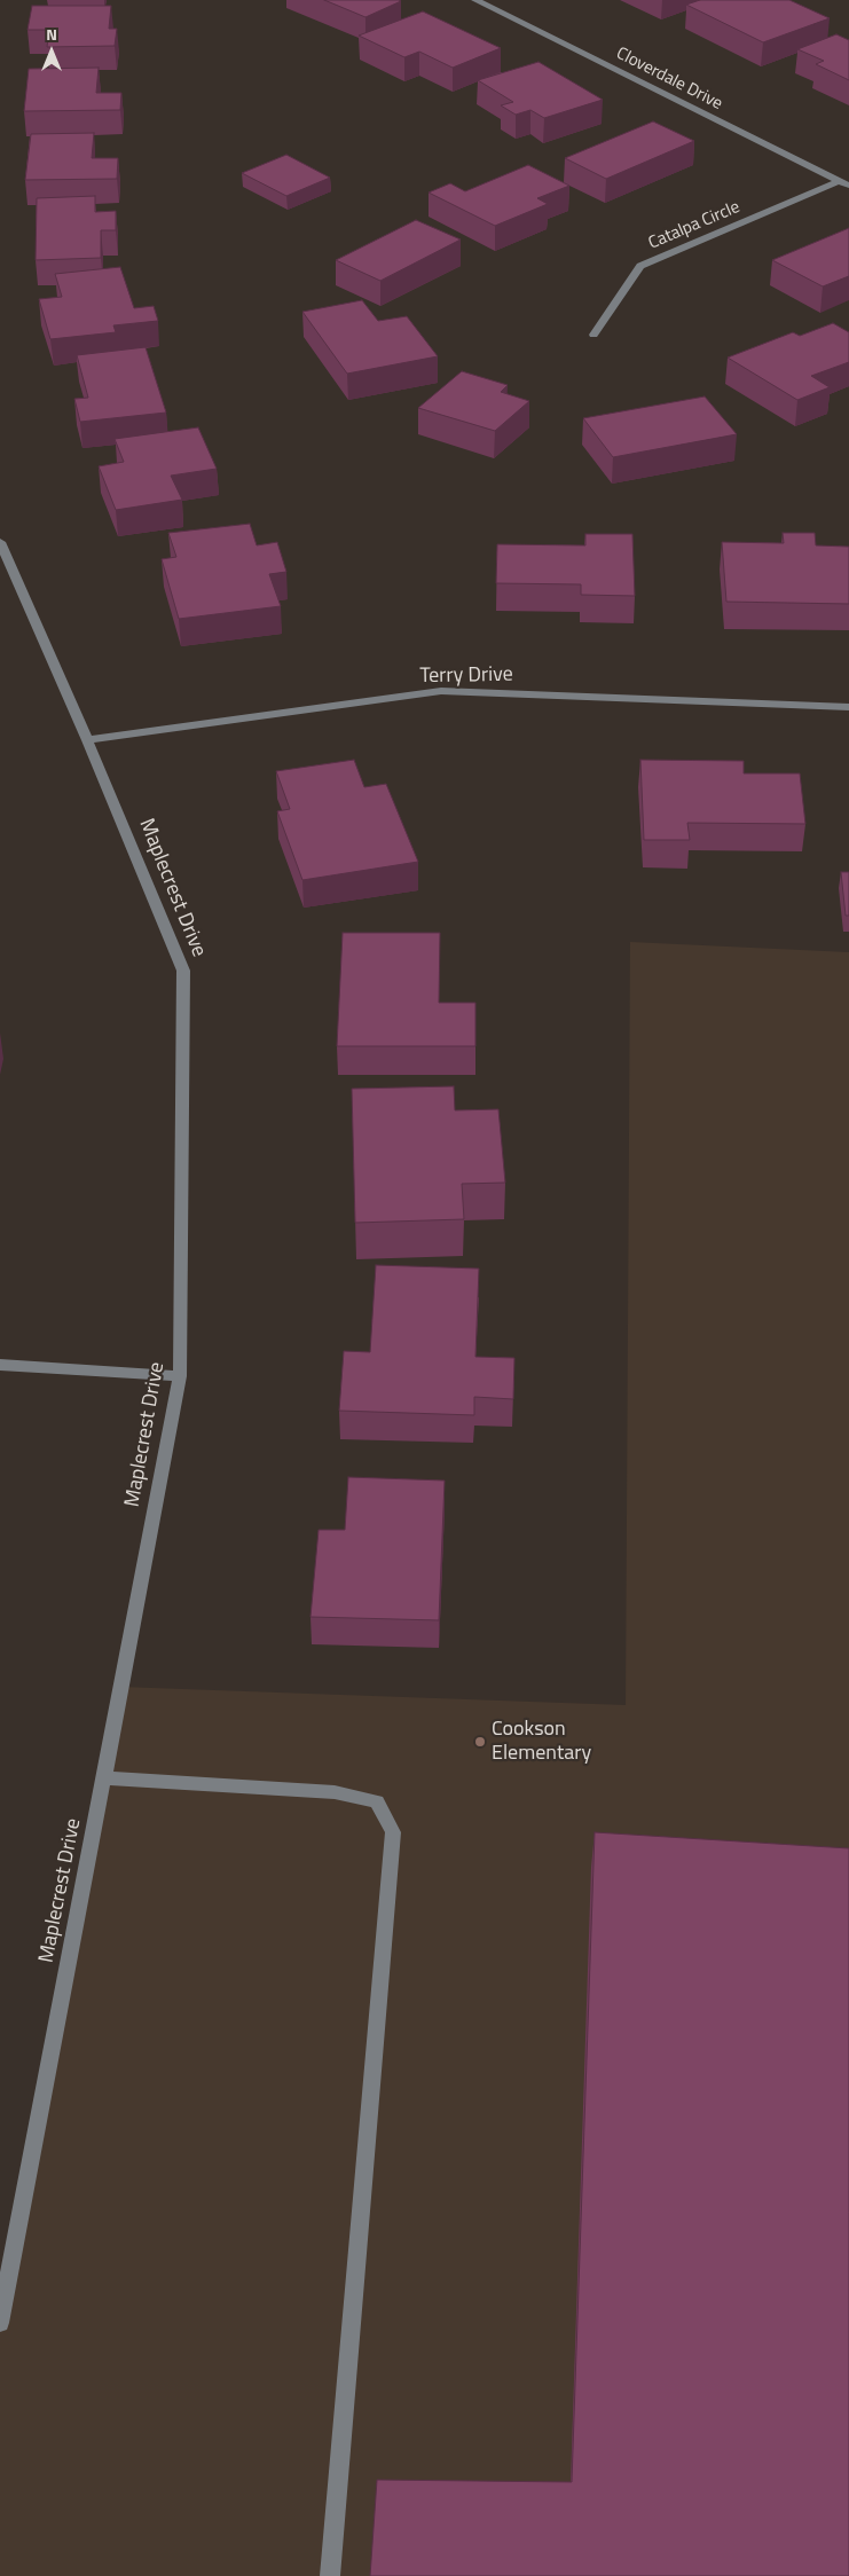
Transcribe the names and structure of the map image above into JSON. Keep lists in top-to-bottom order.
{
  "streets": {
    "street": [
      "Cloverdale Drive",
      "Catalpa Circle",
      "Terry Drive",
      "Maplecrest Drive"
    ]
  },
  "crossings": [
    ["Cloverdale Drive", "Catalpa Circle"],
    ["Terry Drive", "Maplecrest Drive"]
  ],
  "places": ["Cookson Elementary"],
  "north": "top"
}
